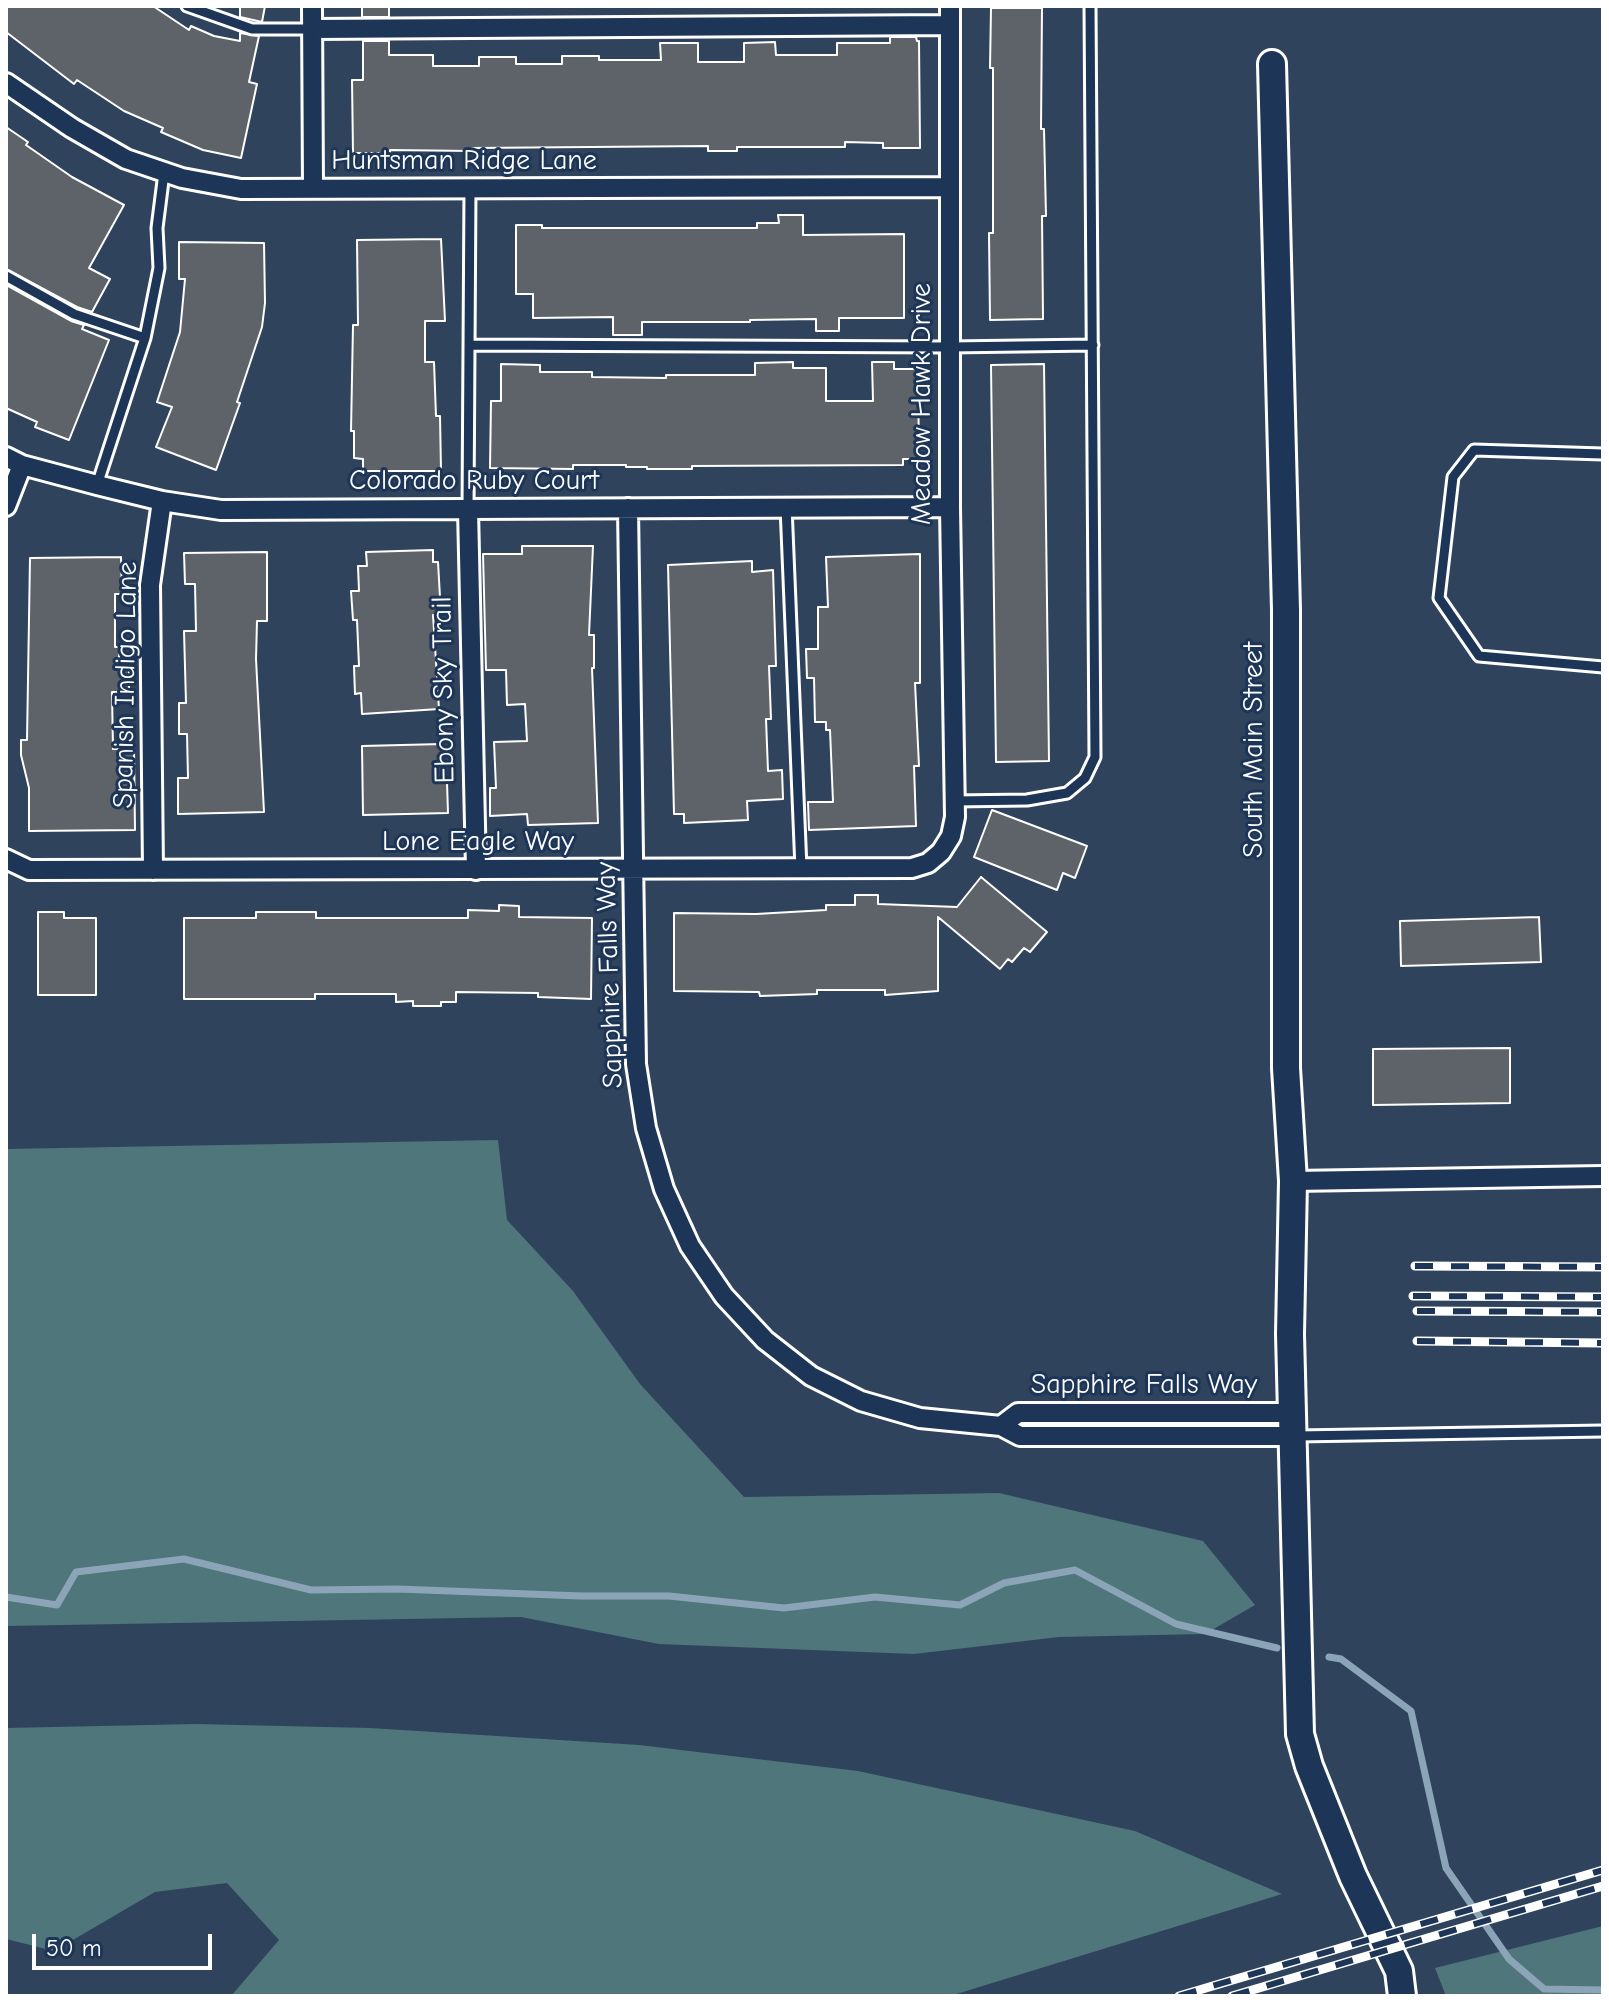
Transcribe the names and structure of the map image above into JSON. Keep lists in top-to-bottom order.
{
  "streets": {
    "street": [
      "Huntsman Ridge Lane",
      "Meadow Hawk Drive",
      "Colorado Ruby Court",
      "Spanish Indigo Lane",
      "Ebony Sky Trail",
      "South Main Street",
      "Lone Eagle Way",
      "Sapphire Falls Way"
    ]
  },
  "crossings": [
    ["Huntsman Ridge Lane", "Meadow Hawk Drive"],
    ["Meadow Hawk Drive", "Colorado Ruby Court"],
    ["Meadow Hawk Drive", "Lone Eagle Way"],
    ["Colorado Ruby Court", "Spanish Indigo Lane"],
    ["Colorado Ruby Court", "Ebony Sky Trail"],
    ["Colorado Ruby Court", "Sapphire Falls Way"],
    ["Spanish Indigo Lane", "Lone Eagle Way"],
    ["Ebony Sky Trail", "Lone Eagle Way"],
    ["South Main Street", "Sapphire Falls Way"],
    ["Lone Eagle Way", "Sapphire Falls Way"]
  ],
  "scale_bar": "50 m"
}
